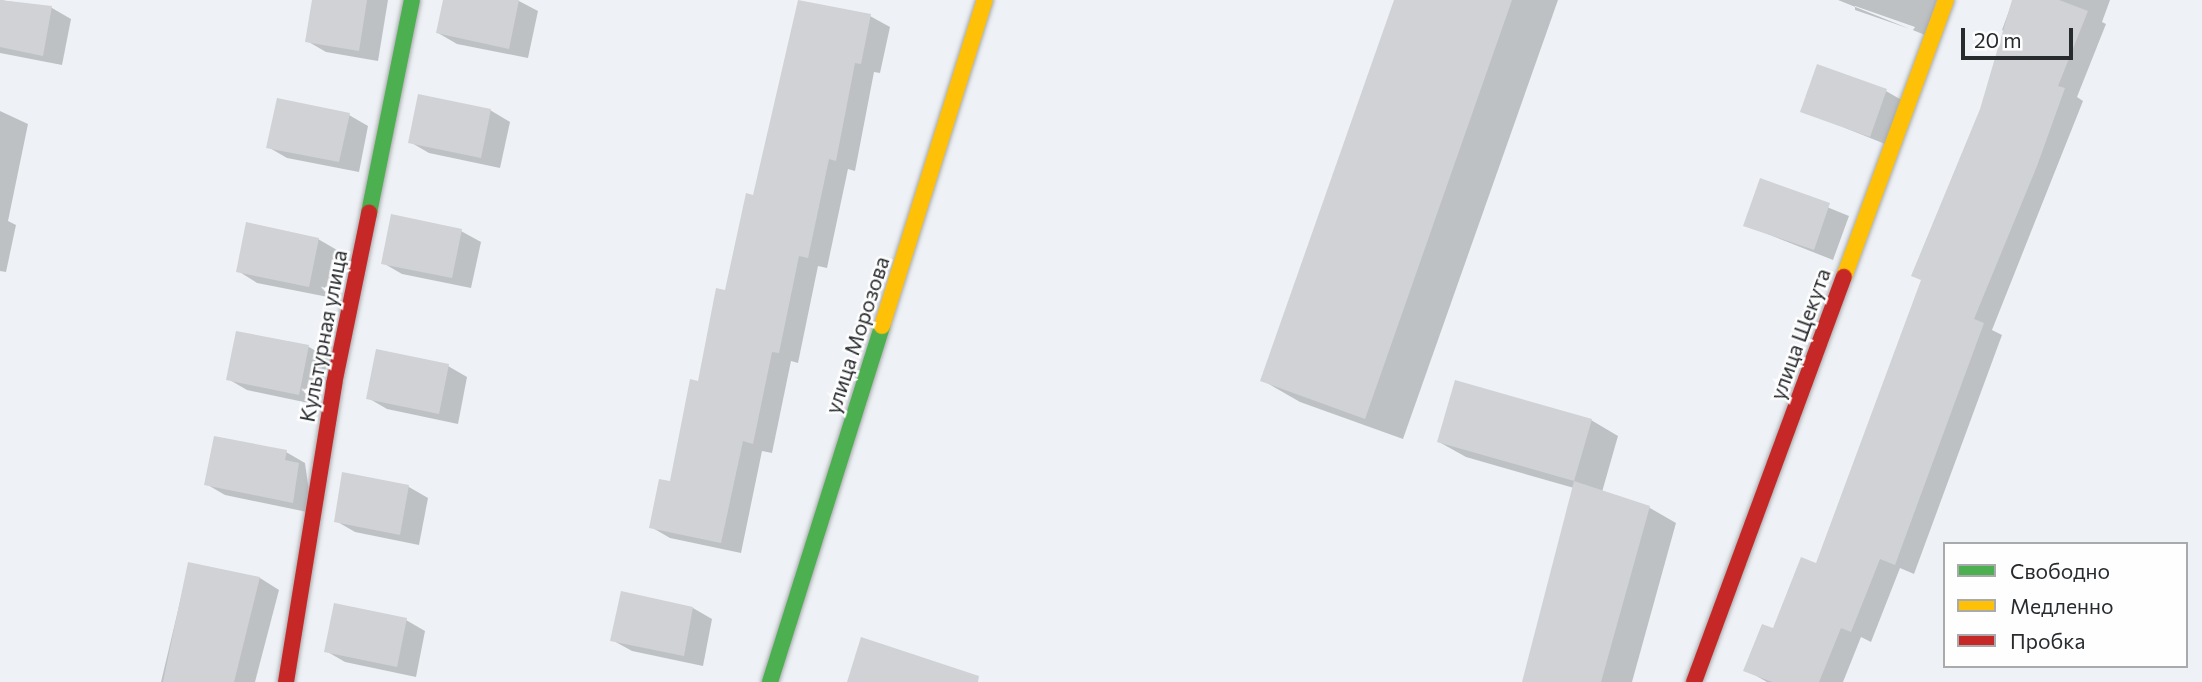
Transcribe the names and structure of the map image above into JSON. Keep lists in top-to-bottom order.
{
  "streets": {
    "street": ["улица Щекута", "улица Морозова", "Культурная улица"]
  },
  "legend": ["Свободно", "Медленно", "Пробка"],
  "scale_bar": "20 m"
}
